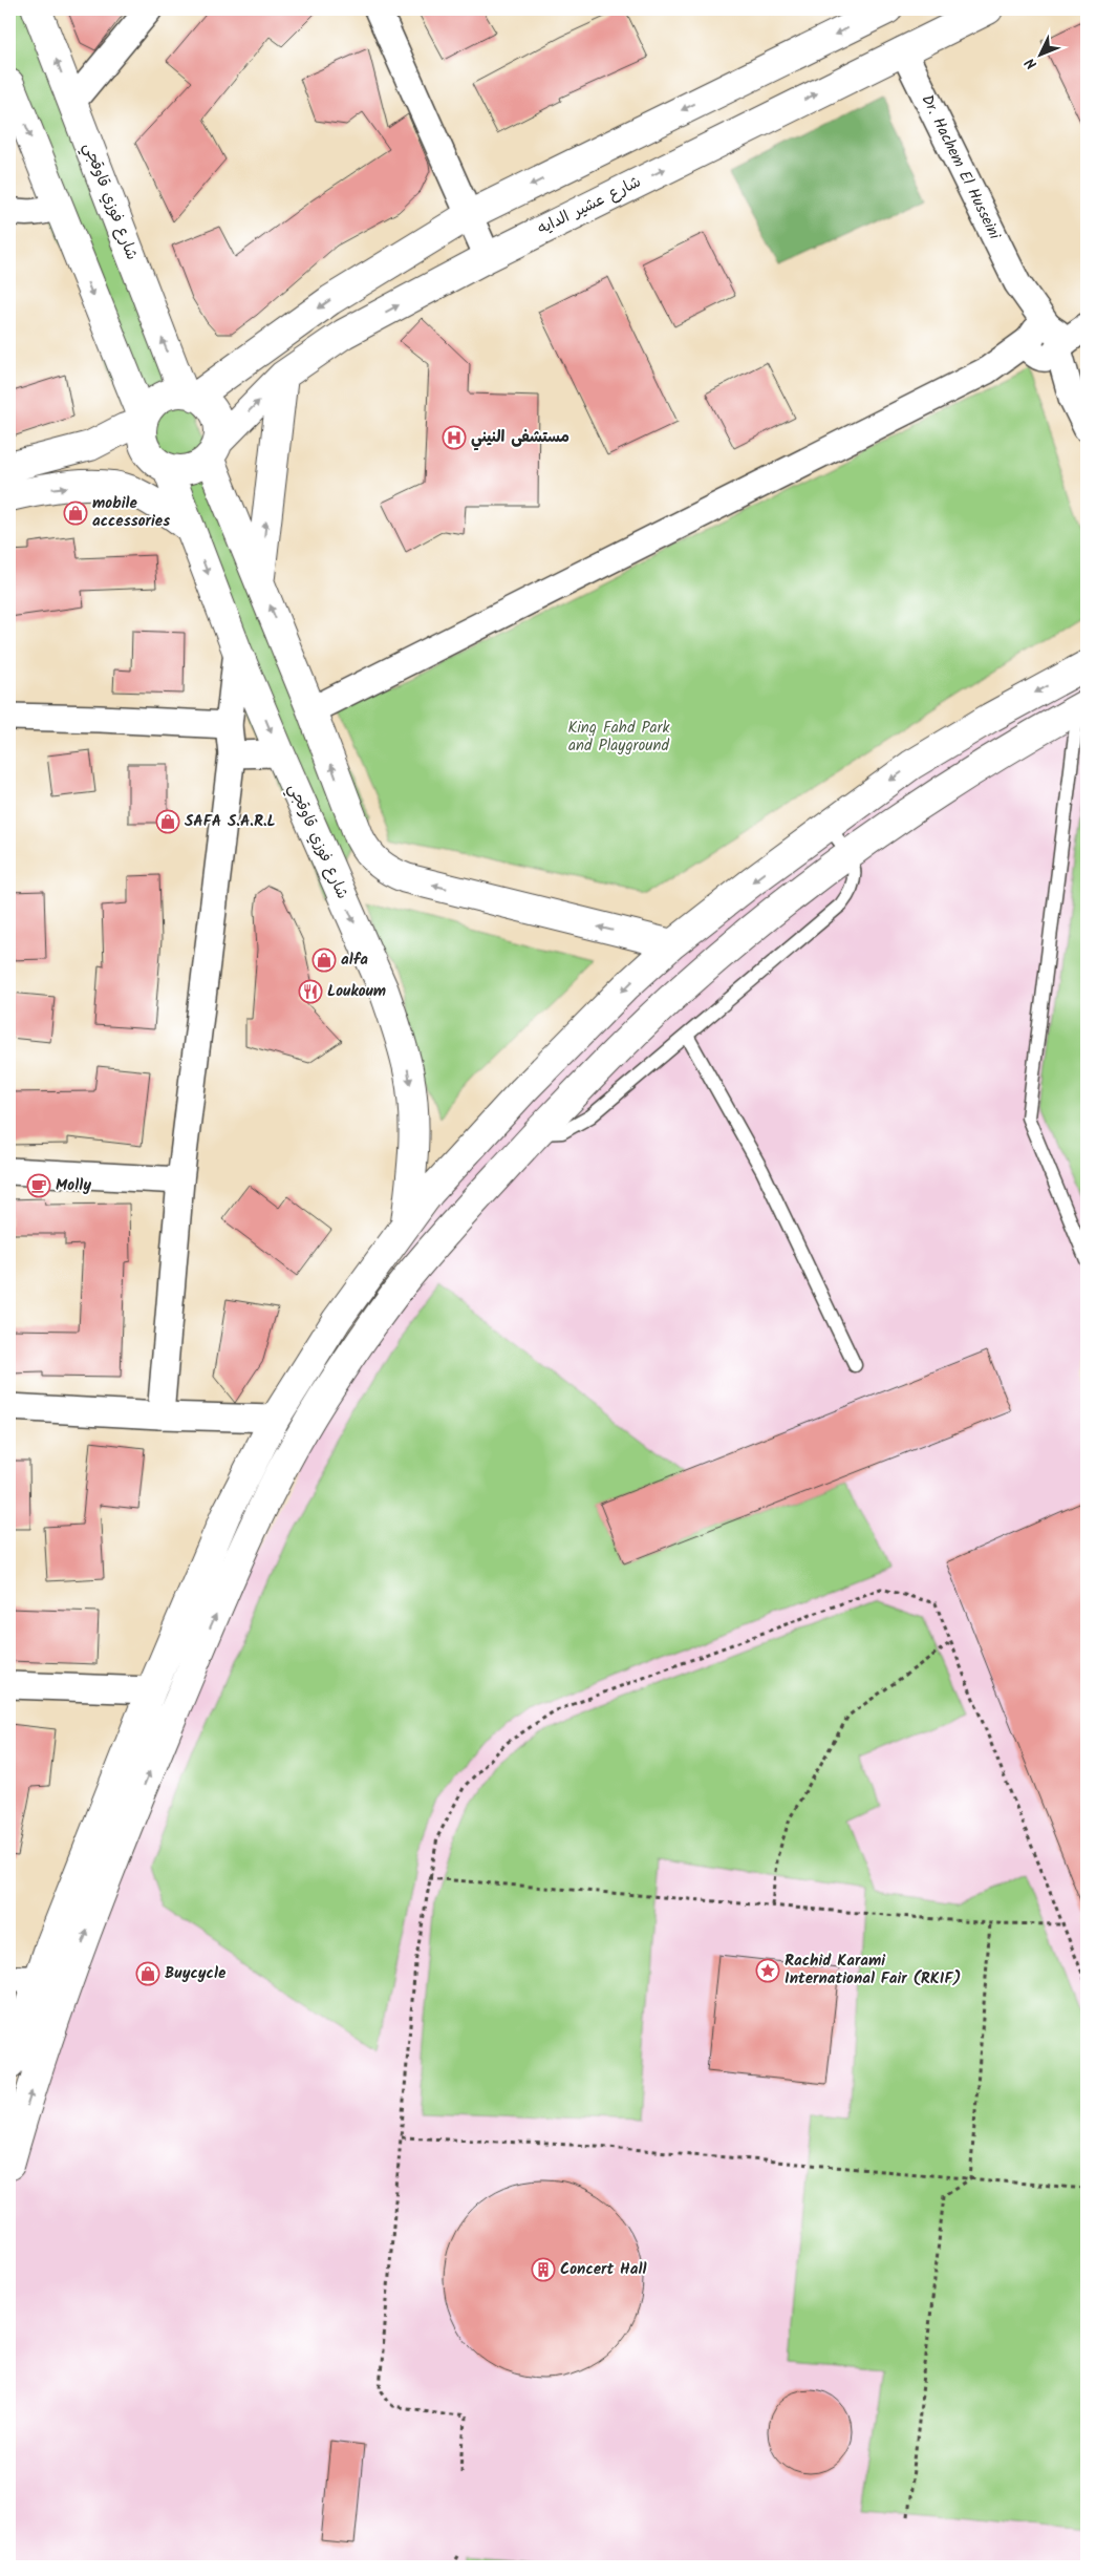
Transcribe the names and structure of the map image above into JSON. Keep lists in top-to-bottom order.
{
  "streets": {
    "street": ["Dr. Hachem El Husseini", "شارع فوزي قاوقجي", "شارع عشير الدايه"]
  },
  "crossings": [
    ["Dr. Hachem El Husseini", "شارع عشير الدايه"],
    ["شارع فوزي قاوقجي", "شارع عشير الدايه"]
  ],
  "parks": ["King Fahd Park and Playground"],
  "places": {
    "hospital": ["مستشفى النيني"],
    "shop": [
      "mobile accessories",
      "SAFA S.A.R.L",
      "alfa",
      "Buycycle"
    ],
    "restaurant": ["Loukoum"],
    "cafe": ["Molly"],
    "place": ["Rachid Karami International Fair (RKIF)"],
    "building": ["Concert Hall"]
  },
  "north": "bottom left"
}
